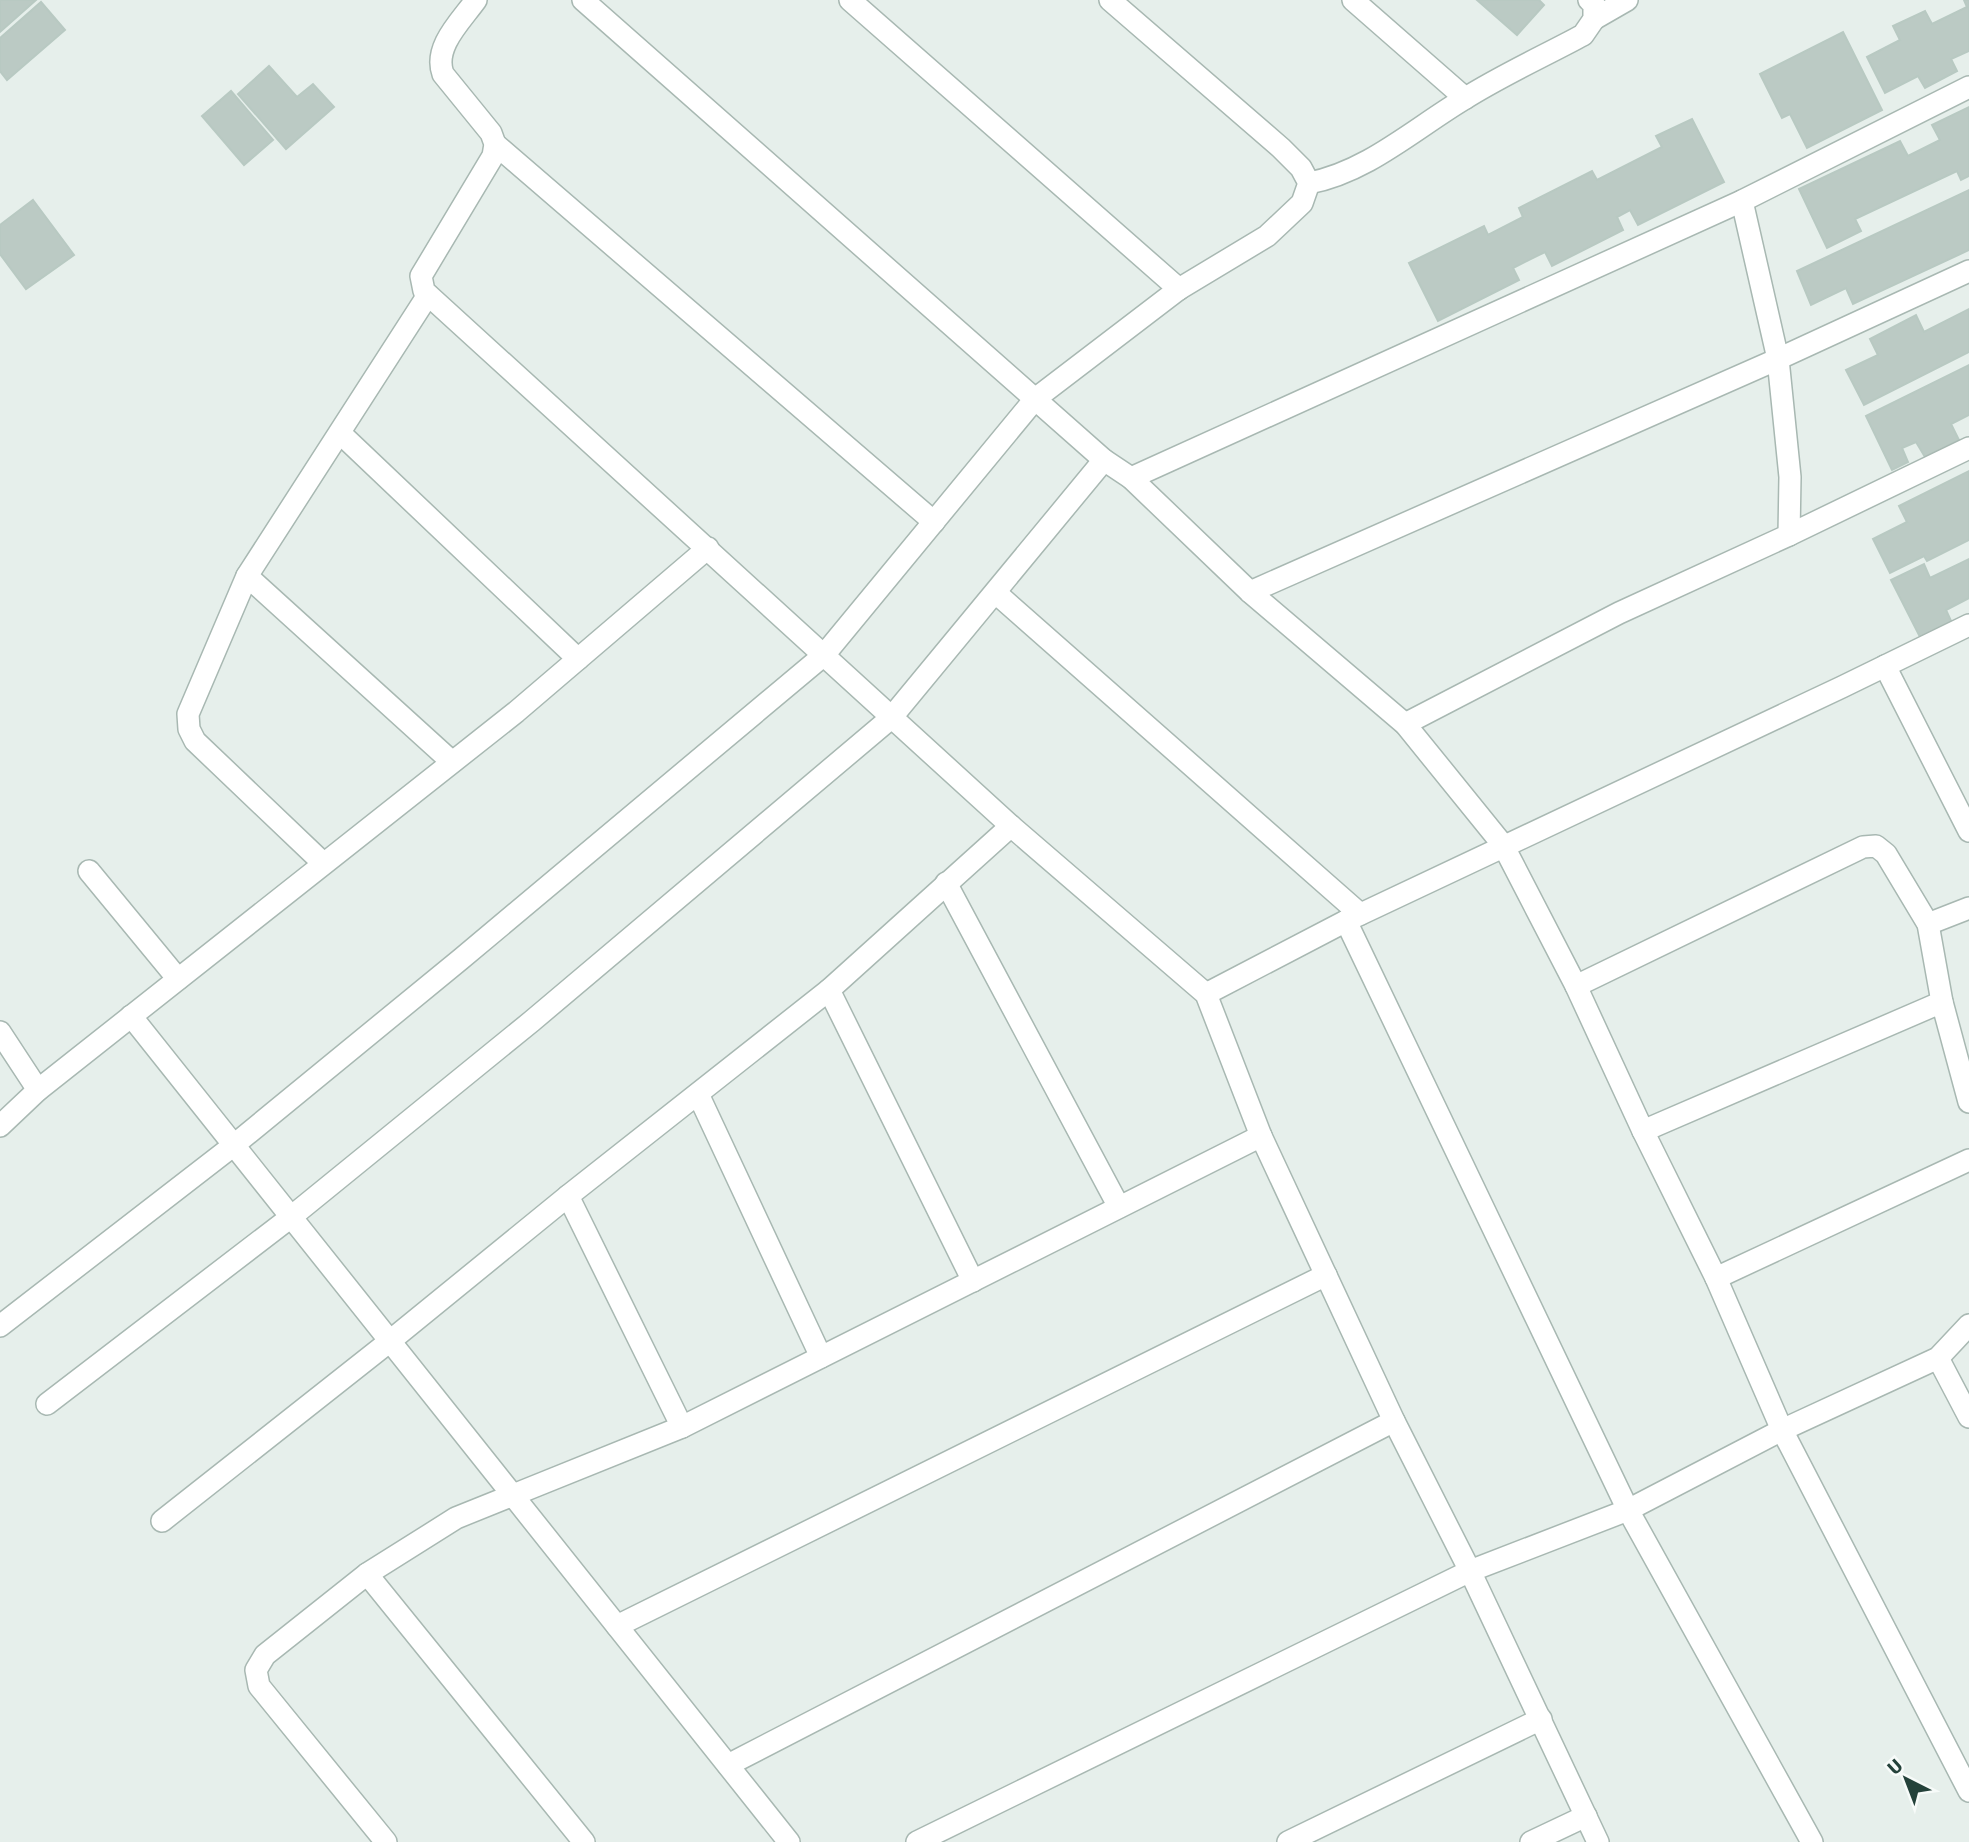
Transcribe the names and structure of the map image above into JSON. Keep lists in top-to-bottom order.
{
  "north": "top left"
}
